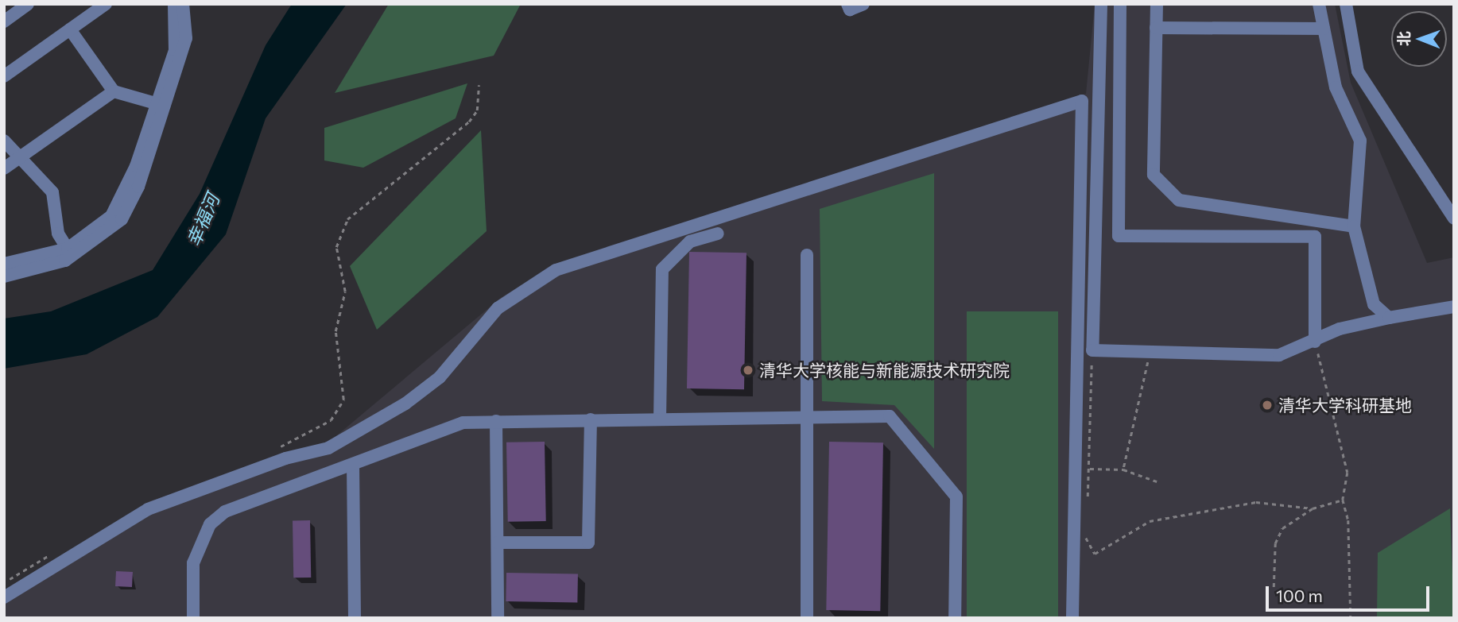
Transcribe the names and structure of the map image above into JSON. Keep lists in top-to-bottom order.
{
  "water": ["幸福河"],
  "places": ["清华大学核能与新能源技术研究院", "清华大学科研基地"],
  "scale_bar": "100 m",
  "north": "left"
}
